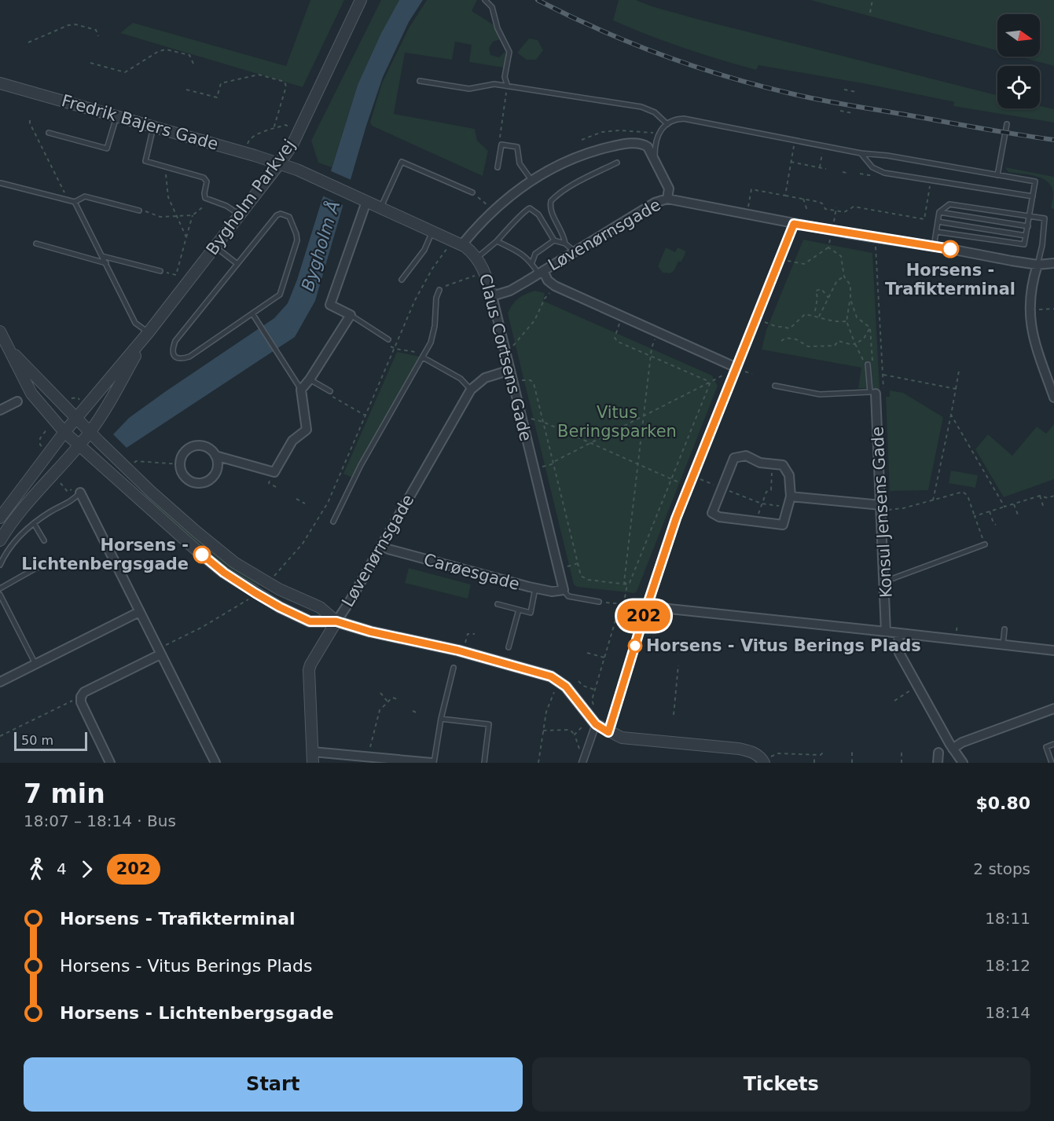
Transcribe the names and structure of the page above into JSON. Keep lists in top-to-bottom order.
{
  "streets": {
    "street": [
      "Fredrik Bajers Gade",
      "Bygholm Parkvej",
      "Løvenørnsgade",
      "Claus Cortsens Gade",
      "Konsul Jensens Gade",
      "Carøesgade"
    ]
  },
  "crossings": [
    ["Fredrik Bajers Gade", "Bygholm Parkvej"],
    ["Fredrik Bajers Gade", "Claus Cortsens Gade"],
    ["Bygholm Parkvej", "Claus Cortsens Gade"],
    ["Løvenørnsgade", "Claus Cortsens Gade"],
    ["Løvenørnsgade", "Carøesgade"],
    ["Claus Cortsens Gade", "Carøesgade"]
  ],
  "water": ["Bygholm Å"],
  "parks": ["Vitus Beringsparken"],
  "places": ["Horsens - Trafikterminal", "Horsens - Lichtenbergsgade", "Horsens - Vitus Berings Plads"],
  "lines": ["bus line 202"],
  "scale_bar": "50 m",
  "north": "right",
  "page": {
    "on_map": "202",
    "scale": "50 m",
    "heading": ["7 min", "18:07 – 18:14 · Bus", "$0.80"],
    "legs": ["4", "202", "2 stops"],
    "list": [
      {
        "name": "Horsens - Trafikterminal",
        "value": "18:11"
      },
      {
        "name": "Horsens - Vitus Berings Plads",
        "value": "18:12"
      },
      {
        "name": "Horsens - Lichtenbergsgade",
        "value": "18:14"
      }
    ],
    "buttons": ["Start", "Tickets"]
  }
}
